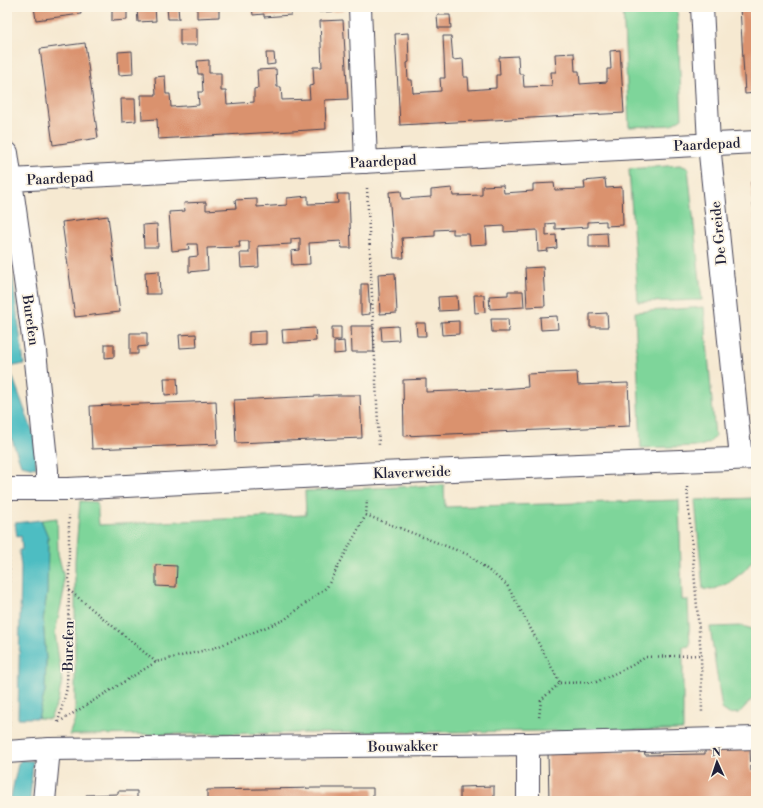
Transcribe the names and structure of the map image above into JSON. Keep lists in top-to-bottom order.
{
  "streets": {
    "street": [
      "Paardepad",
      "De Greide",
      "Burefen",
      "Klaverweide",
      "Bouwakker"
    ]
  },
  "crossings": [
    ["Paardepad", "De Greide"],
    ["Paardepad", "Burefen"],
    ["De Greide", "Klaverweide"],
    ["Burefen", "Klaverweide"],
    ["Burefen", "Bouwakker"]
  ],
  "north": "top"
}
